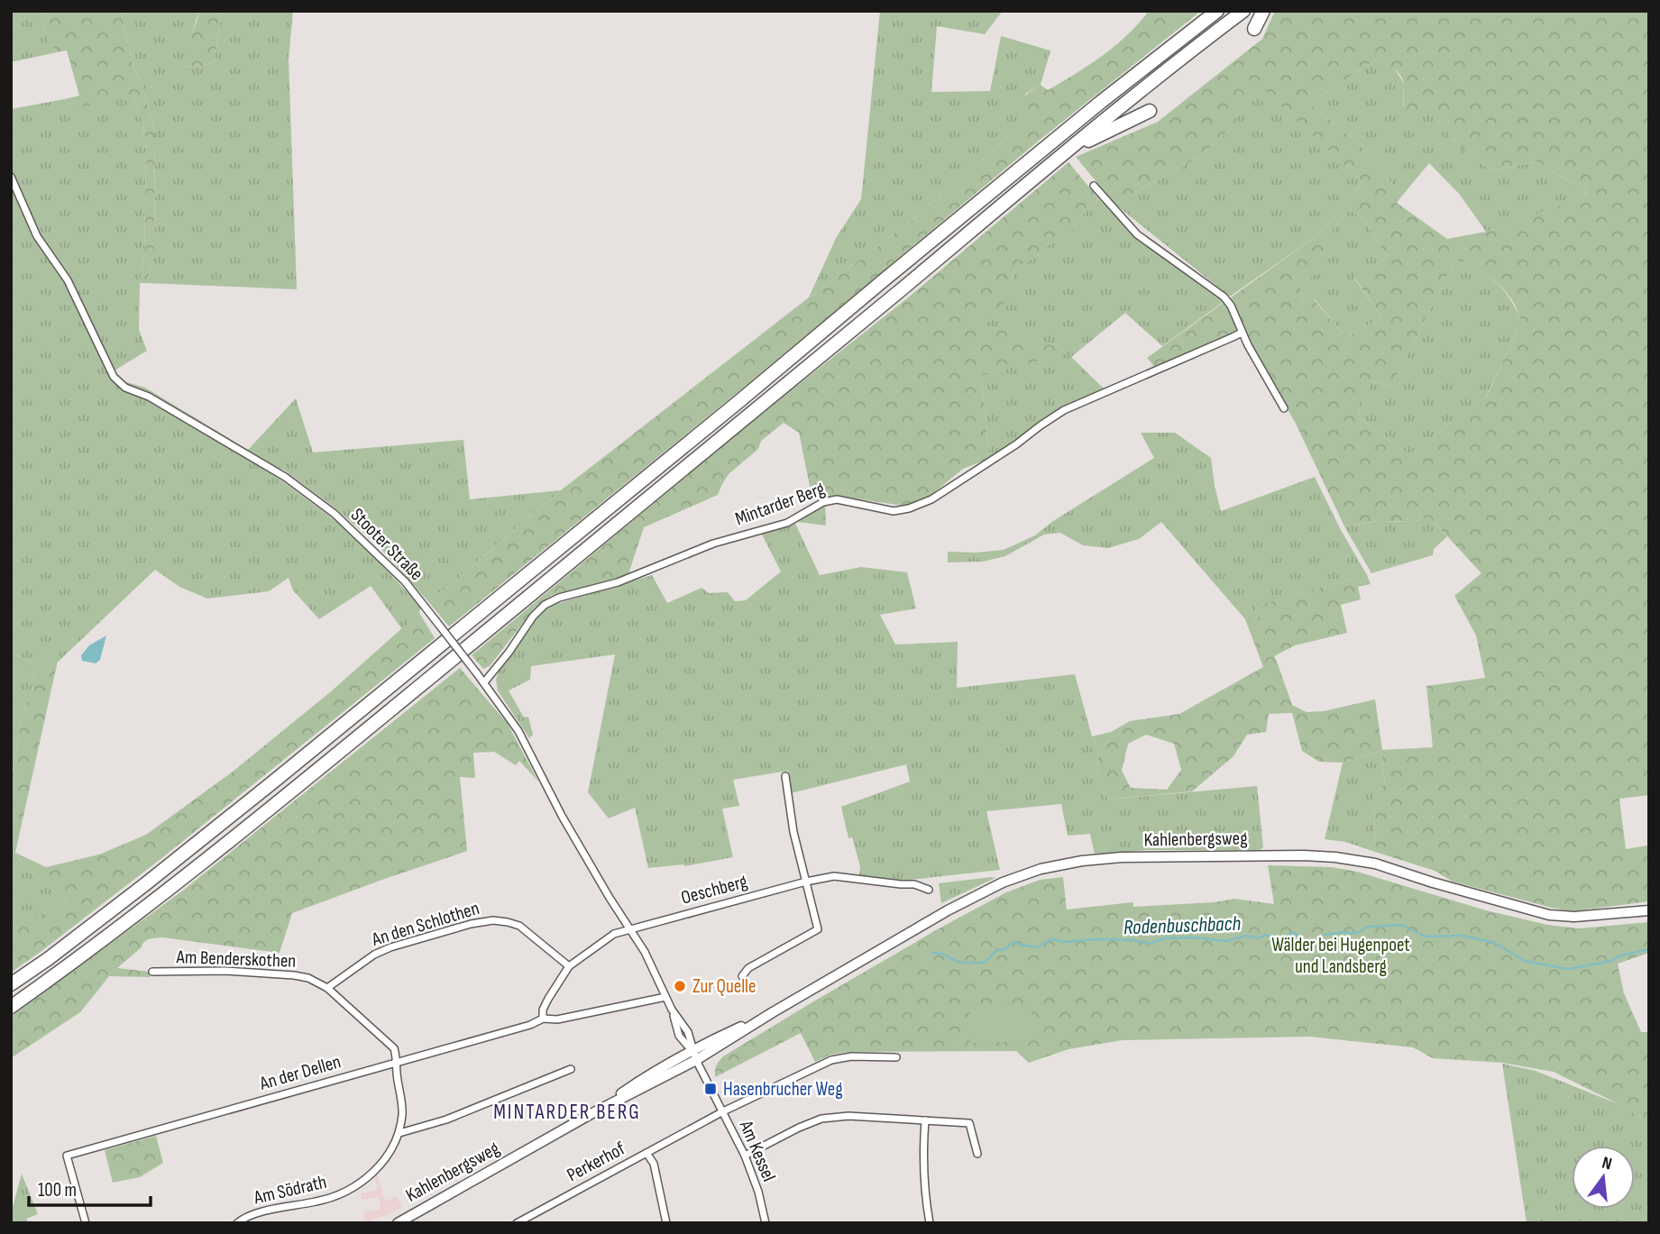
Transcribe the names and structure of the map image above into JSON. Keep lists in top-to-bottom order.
{
  "streets": {
    "street": [
      "Mintarder Berg",
      "Stooter Straße",
      "Kahlenbergsweg",
      "Oeschberg",
      "An den Schlothen",
      "Am Benderskothen",
      "An der Dellen",
      "Am Kessel",
      "Perkerhof",
      "Am Södrath"
    ]
  },
  "crossings": [
    ["Mintarder Berg", "Stooter Straße"],
    ["Stooter Straße", "Kahlenbergsweg"],
    ["Stooter Straße", "Oeschberg"],
    ["Stooter Straße", "An der Dellen"],
    ["Stooter Straße", "Am Kessel"],
    ["Kahlenbergsweg", "Am Kessel"],
    ["An den Schlothen", "Am Benderskothen"],
    ["Am Benderskothen", "An der Dellen"],
    ["Am Benderskothen", "Am Södrath"],
    ["An der Dellen", "Am Södrath"],
    ["Am Kessel", "Perkerhof"]
  ],
  "districts": ["MINTARDER BERG"],
  "water": ["Rodenbuschbach"],
  "parks": ["Wälder bei Hugenpoet und Landsberg"],
  "places": {
    "other": ["Zur Quelle"],
    "transit": ["Hasenbrucher Weg"]
  },
  "scale_bar": "100 m",
  "north": "top"
}
